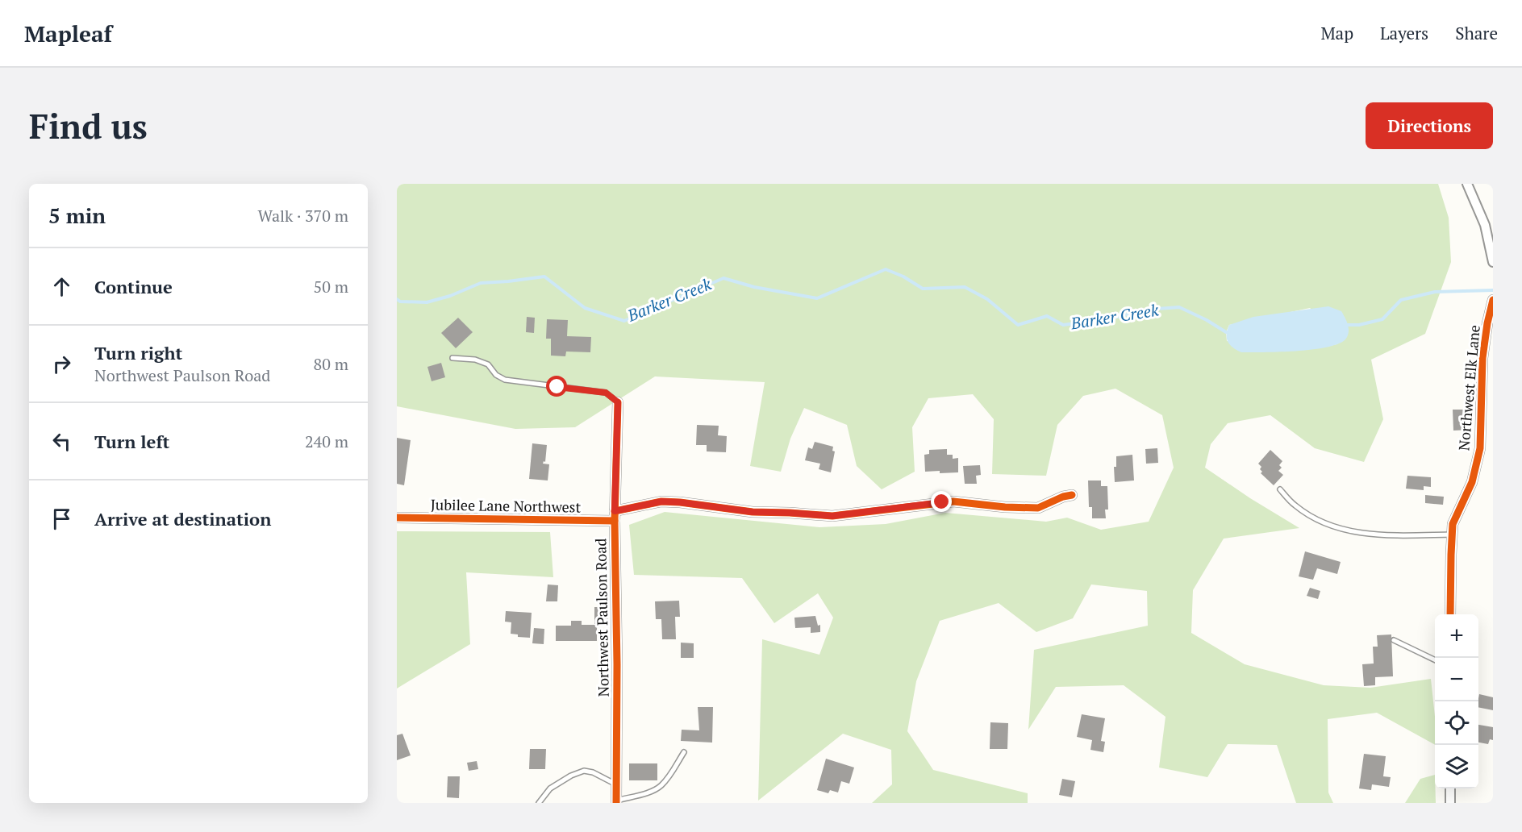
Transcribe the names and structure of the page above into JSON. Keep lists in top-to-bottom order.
{
  "streets": {
    "street": ["Northwest Elk Lane", "Jubilee Lane Northwest", "Northwest Paulson Road"]
  },
  "crossings": [
    ["Jubilee Lane Northwest", "Northwest Paulson Road"]
  ],
  "water": ["Barker Creek"],
  "page": {
    "header": "Mapleaf",
    "nav": ["Map", "Layers", "Share"],
    "buttons": "Directions",
    "title": "Find us",
    "heading": ["5 min", "Walk · 370 m"],
    "list": [
      ["Continue", "50 m"],
      ["Turn right", "Northwest Paulson Road", "80 m"],
      ["Turn left", "240 m"],
      "Arrive at destination"
    ],
    "map_buttons": ["+", "−"]
  }
}
